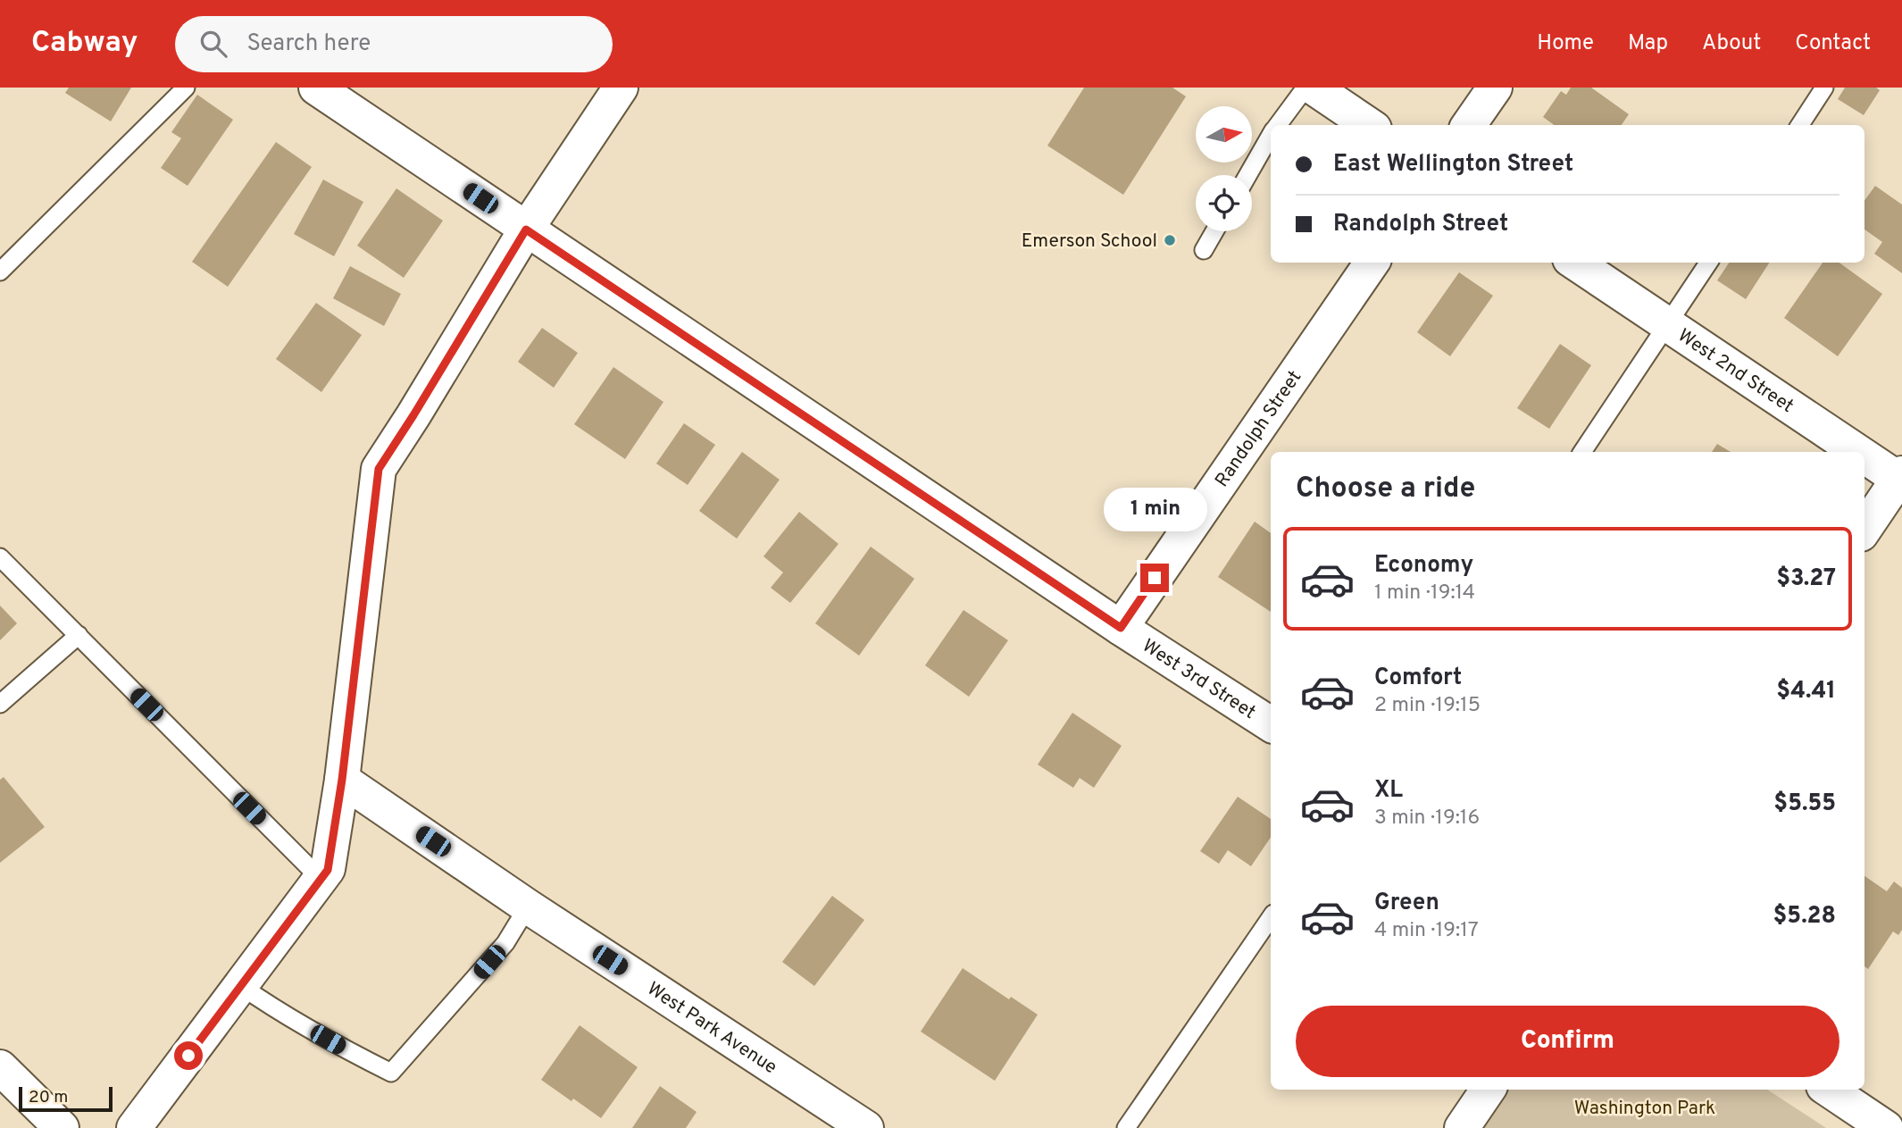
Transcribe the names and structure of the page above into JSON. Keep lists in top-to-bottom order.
{
  "streets": {
    "street": [
      "West 2nd Street",
      "Randolph Street",
      "West 3rd Street",
      "West Park Avenue"
    ]
  },
  "crossings": [
    ["Randolph Street", "West 3rd Street"]
  ],
  "parks": ["Washington Park"],
  "places": ["Emerson School"],
  "scale_bar": "20 m",
  "north": "right",
  "page": {
    "header": "Cabway",
    "search": "Search here",
    "nav": [
      "Home",
      "Map",
      "About",
      "Contact"
    ],
    "banner": ["East Wellington Street", "Randolph Street"],
    "heading": "Choose a ride",
    "bubble": "1 min",
    "list": [
      {
        "name": "Economy",
        "note": "1 min · 19:14",
        "value": "$3.27"
      },
      {
        "name": "Comfort",
        "note": "2 min · 19:15",
        "value": "$4.41"
      },
      {
        "name": "XL",
        "note": "3 min · 19:16",
        "value": "$5.55"
      },
      {
        "name": "Green",
        "note": "4 min · 19:17",
        "value": "$5.28"
      }
    ],
    "buttons": "Confirm",
    "scale": "20 m"
  }
}
